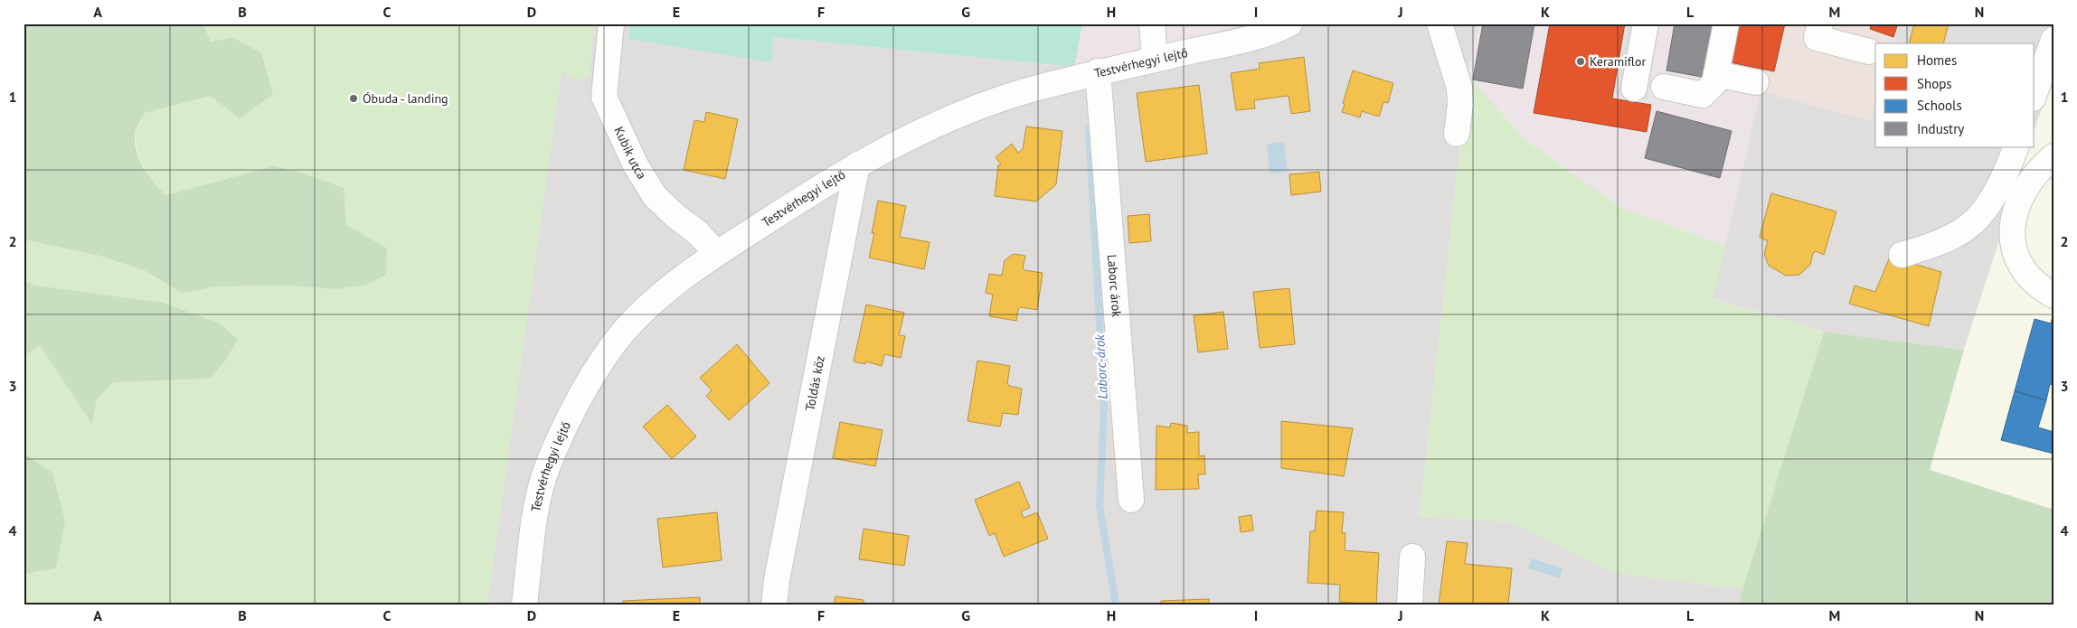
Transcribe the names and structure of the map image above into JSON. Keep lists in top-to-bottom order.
{
  "streets": {
    "street": [
      "Testvérhegyi lejtő",
      "Kubik utca",
      "Laborc árok",
      "Toldás köz"
    ]
  },
  "crossings": [
    ["Testvérhegyi lejtő", "Kubik utca"],
    ["Testvérhegyi lejtő", "Laborc árok"],
    ["Testvérhegyi lejtő", "Toldás köz"]
  ],
  "water": ["Laborc-árok"],
  "places": ["Keramiflor", "Óbuda - landing"],
  "legend": [
    "Homes",
    "Shops",
    "Schools",
    "Industry"
  ],
  "grid": {
    "columns": [
      "A",
      "B",
      "C",
      "D",
      "E",
      "F",
      "G",
      "H",
      "I",
      "J",
      "K",
      "L",
      "M",
      "N"
    ],
    "rows": [
      "1",
      "2",
      "3",
      "4"
    ]
  }
}
